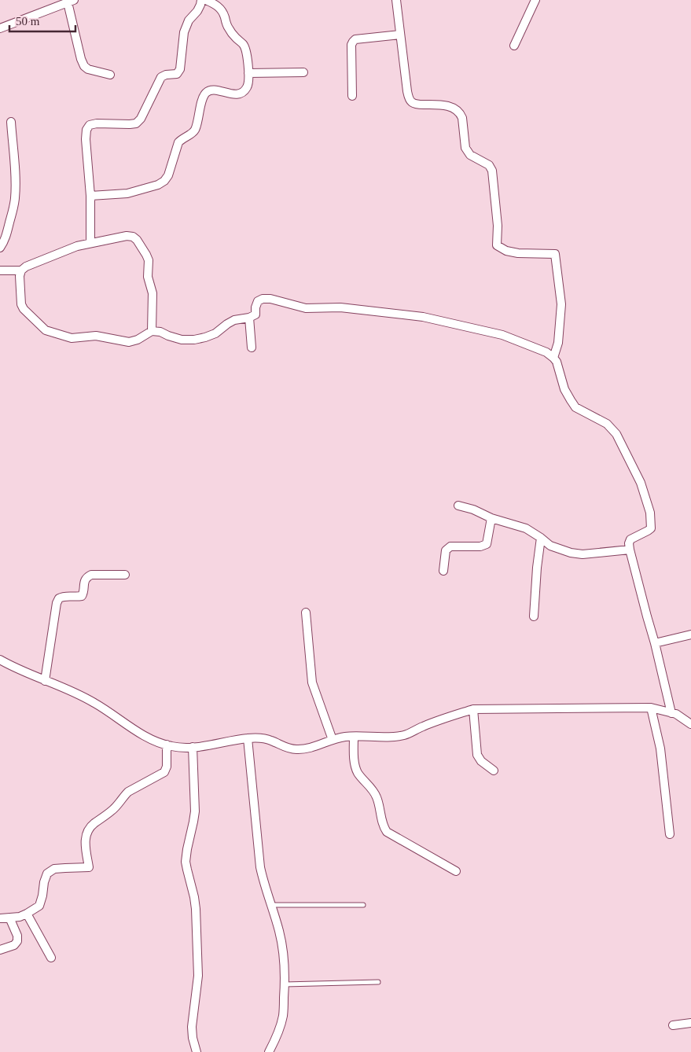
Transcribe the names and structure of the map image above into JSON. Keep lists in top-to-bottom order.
{
  "scale_bar": "50 m"
}
